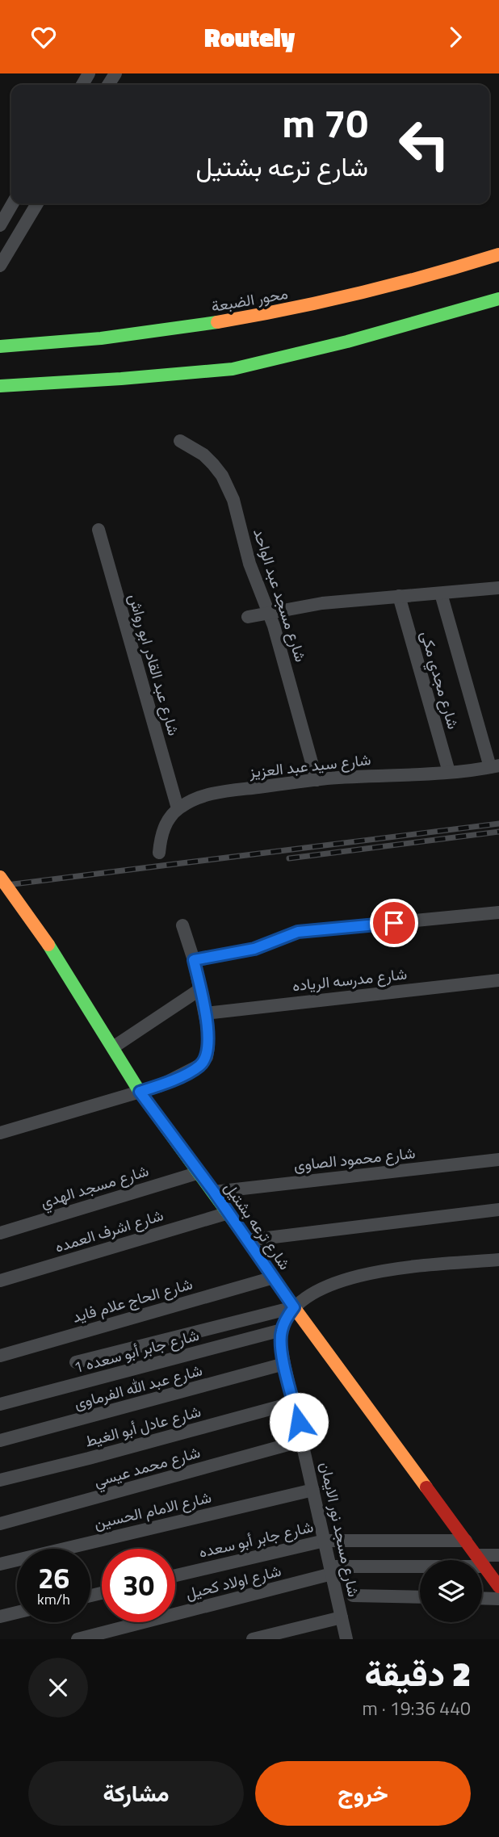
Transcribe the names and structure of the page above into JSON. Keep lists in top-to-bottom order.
{
  "streets": {
    "main road": ["محور الضبعة", "شارع ترعه بشتيل"],
    "street": [
      "شارع مسجد عبد الواحد",
      "شارع عبد القادر ابو رواش",
      "شارع مجدي مكى",
      "شارع سيد عبد العزيز",
      "شارع مدرسه الرياده",
      "شارع محمود الصاوى",
      "شارع مسجد الهدي",
      "شارع اشرف العمده",
      "شارع الحاج علام فايد",
      "شارع جابر أبو سعده 1",
      "شارع عبد الله الفرماوى",
      "شارع عادل أبو الغيط",
      "شارع محمد عيسي",
      "شارع الامام الحسين",
      "شارع مسجد نور الايمان",
      "شارع جابر أبو سعده",
      "شارع اولاد كحيل"
    ]
  },
  "crossings": [
    ["شارع مسجد عبد الواحد", "شارع سيد عبد العزيز"],
    ["شارع عبد القادر ابو رواش", "شارع سيد عبد العزيز"],
    ["شارع مجدي مكى", "شارع سيد عبد العزيز"],
    ["شارع محمود الصاوى", "شارع ترعه بشتيل"],
    ["شارع مسجد الهدي", "شارع ترعه بشتيل"],
    ["شارع ترعه بشتيل", "شارع اشرف العمده"],
    ["شارع ترعه بشتيل", "شارع الحاج علام فايد"],
    ["شارع ترعه بشتيل", "شارع جابر أبو سعده"],
    ["شارع ترعه بشتيل", "شارع اولاد كحيل"],
    ["شارع جابر أبو سعده 1", "شارع مسجد نور الايمان"],
    ["شارع عبد الله الفرماوى", "شارع مسجد نور الايمان"],
    ["شارع عادل أبو الغيط", "شارع مسجد نور الايمان"],
    ["شارع محمد عيسي", "شارع مسجد نور الايمان"],
    ["شارع الامام الحسين", "شارع مسجد نور الايمان"],
    ["شارع مسجد نور الايمان", "شارع جابر أبو سعده"],
    ["شارع مسجد نور الايمان", "شارع اولاد كحيل"]
  ],
  "page": {
    "header": "Routely",
    "turn": ["70 m", "شارع ترعه بشتيل"],
    "speed": "26 km/h",
    "limit": "30",
    "heading": ["2 دقيقة", "440 m · 19:36"],
    "buttons": ["خروج", "مشاركة"]
  }
}
